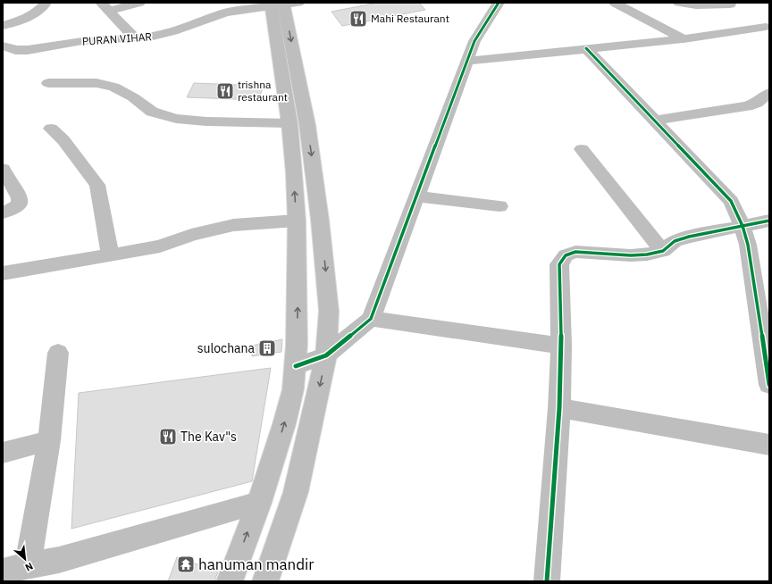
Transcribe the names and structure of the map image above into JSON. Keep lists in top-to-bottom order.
{
  "streets": {
    "street": ["PURAN VIHAR"]
  },
  "places": {
    "restaurant": ["Mahi Restaurant", "trishna restaurant", "The Kav\"s"],
    "building": ["sulochana"],
    "temple": ["hanuman mandir"]
  },
  "north": "bottom right"
}
